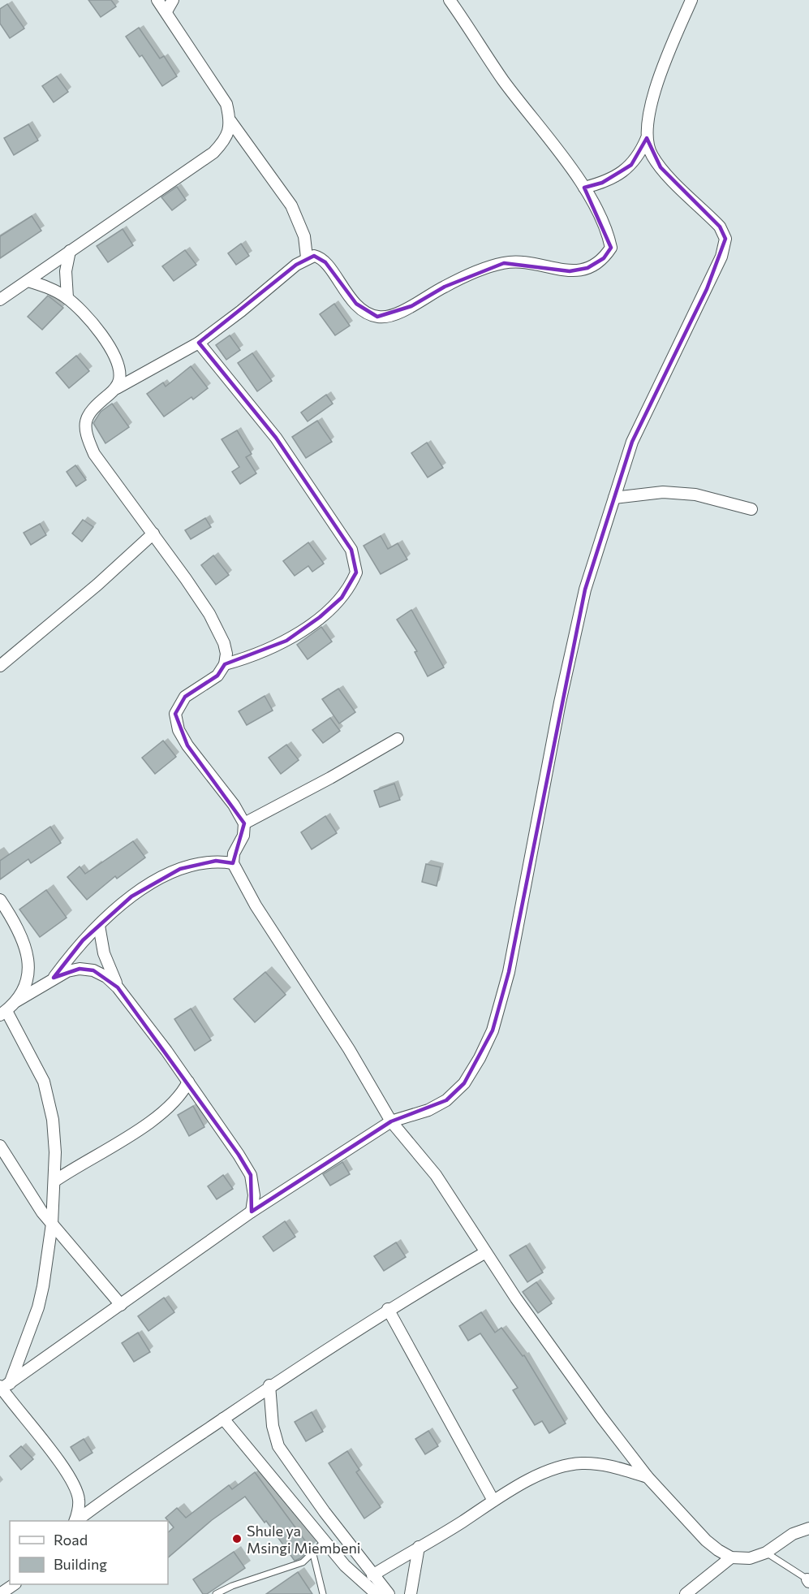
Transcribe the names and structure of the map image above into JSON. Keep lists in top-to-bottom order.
{
  "places": ["Shule ya Msingi Miembeni"],
  "legend": ["Road", "Building"]
}
